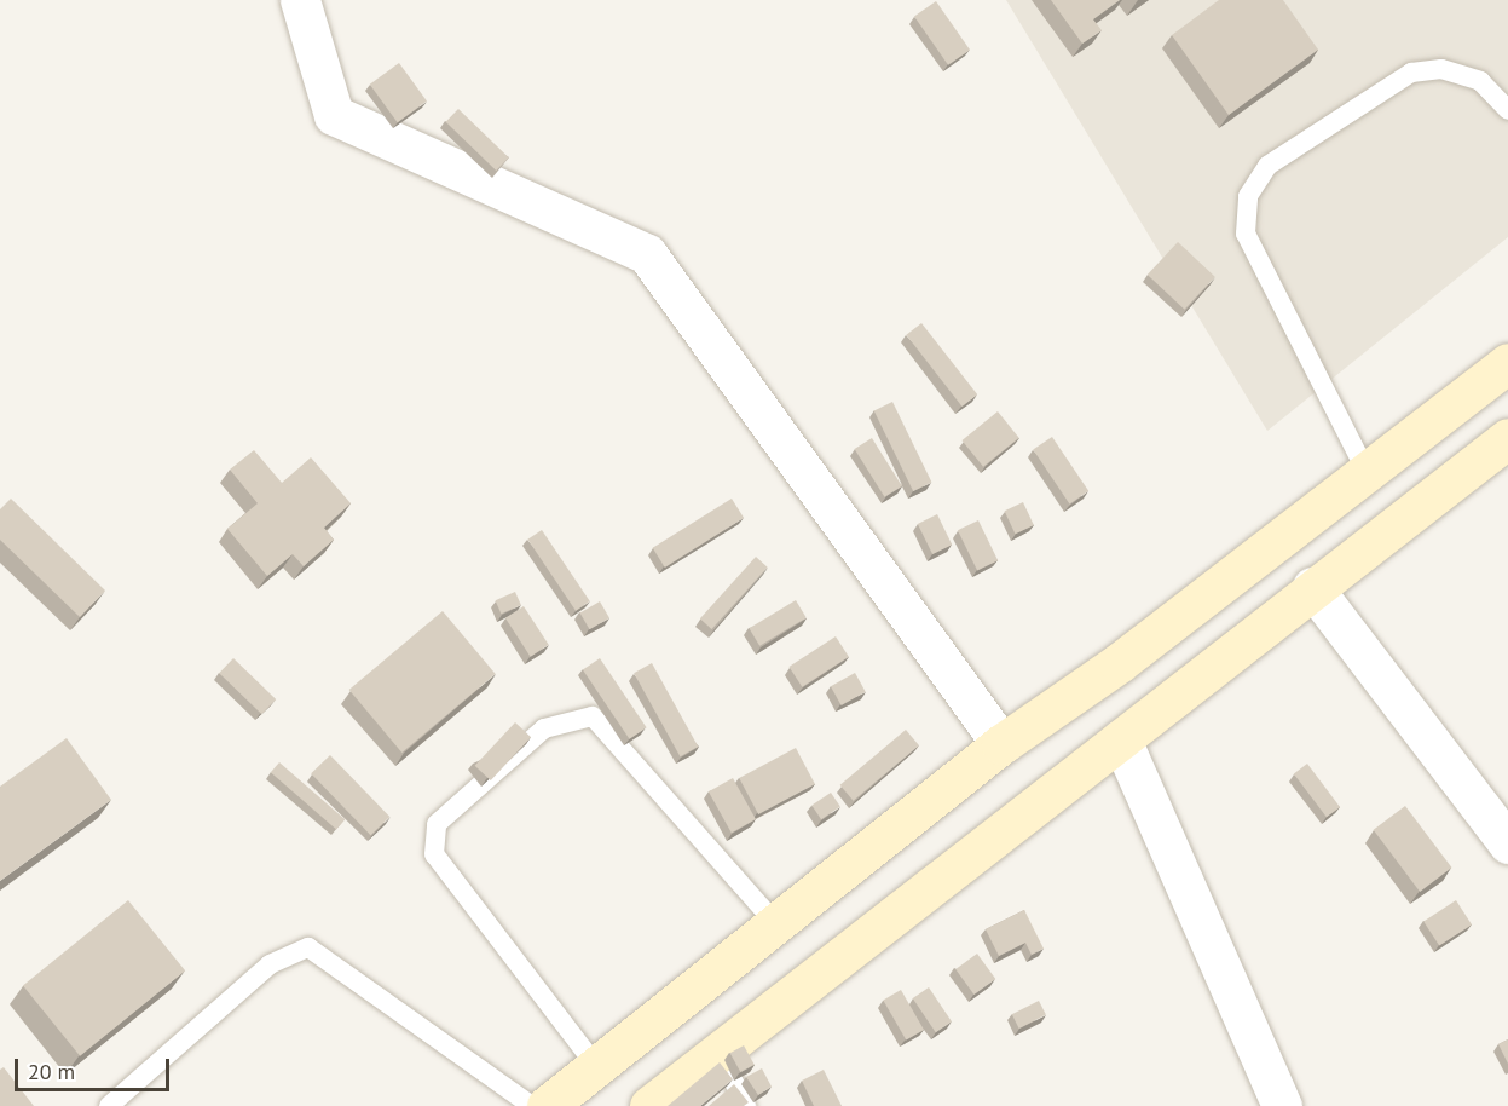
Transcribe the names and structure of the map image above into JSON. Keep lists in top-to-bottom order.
{
  "scale_bar": "20 m"
}
